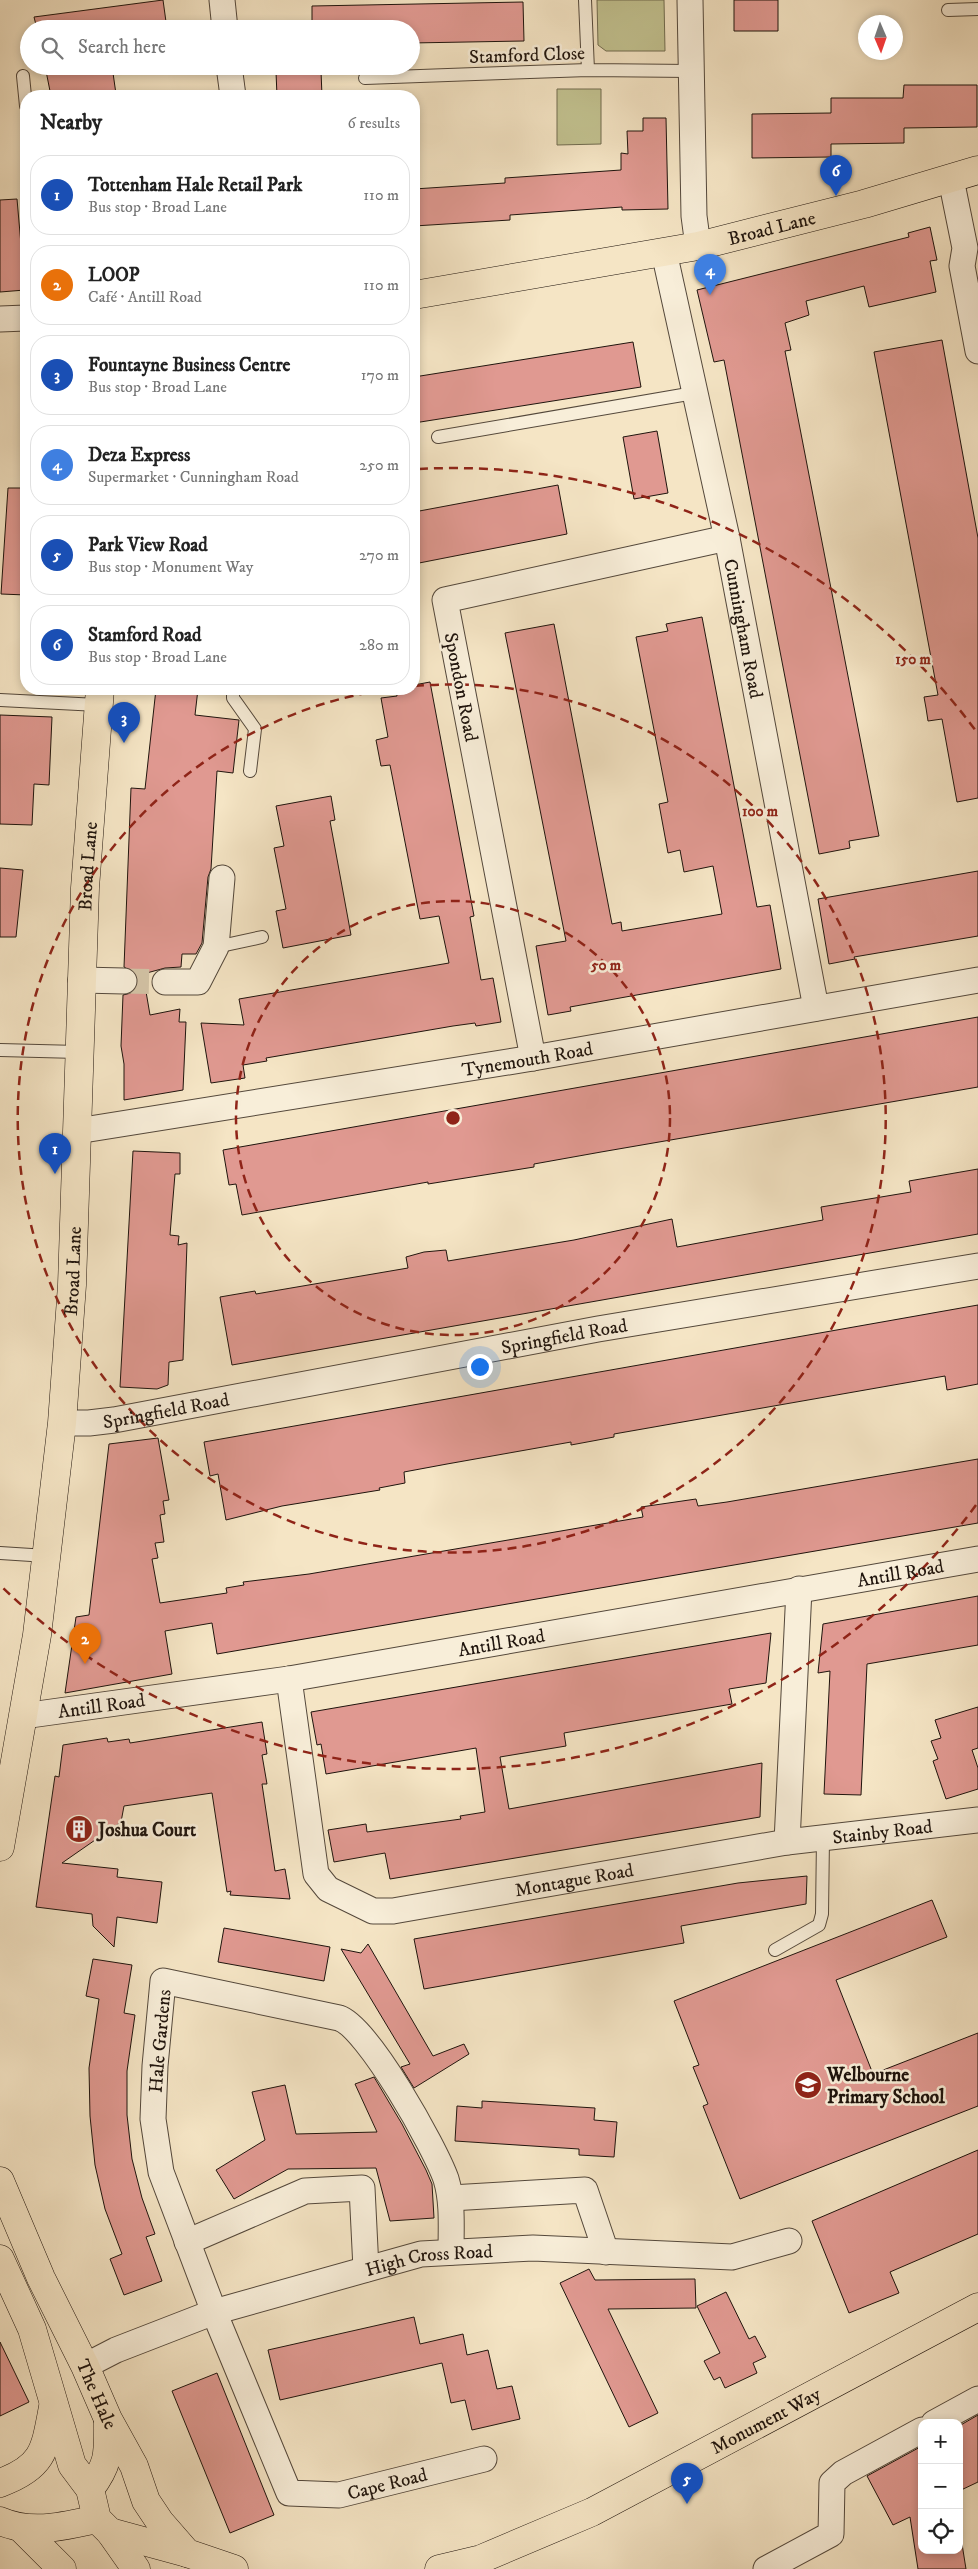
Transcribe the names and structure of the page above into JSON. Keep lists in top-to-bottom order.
{
  "streets": {
    "main road": ["Broad Lane", "The Hale", "Monument Way"],
    "street": [
      "Cunningham Road",
      "Spondon Road",
      "Tynemouth Road",
      "Springfield Road",
      "Antill Road",
      "Stainby Road",
      "Montague Road",
      "Hale Gardens",
      "High Cross Road",
      "Cape Road"
    ],
    "lane": ["Stamford Close"]
  },
  "crossings": [
    ["Broad Lane", "Cunningham Road"],
    ["Broad Lane", "Tynemouth Road"],
    ["Broad Lane", "Springfield Road"],
    ["Broad Lane", "Antill Road"],
    ["Cunningham Road", "Spondon Road"],
    ["Cunningham Road", "Tynemouth Road"],
    ["Spondon Road", "Tynemouth Road"],
    ["Antill Road", "Montague Road"],
    ["Stainby Road", "Montague Road"],
    ["Hale Gardens", "High Cross Road"],
    ["Hale Gardens", "Cape Road"],
    ["High Cross Road", "The Hale"]
  ],
  "places": {
    "building": ["Joshua Court"],
    "school or university": ["Welbourne Primary School"]
  },
  "north": "bottom",
  "page": {
    "search": "Search here",
    "heading": ["Nearby", "6 results"],
    "pins": [
      "6",
      "4",
      "3",
      "1",
      "2",
      "5"
    ],
    "list": [
      {
        "mark": "1",
        "name": "Tottenham Hale Retail Park",
        "note": "Bus stop · Broad Lane",
        "value": "110 m"
      },
      {
        "mark": "2",
        "name": "LOOP",
        "note": "Café · Antill Road",
        "value": "110 m"
      },
      {
        "mark": "3",
        "name": "Fountayne Business Centre",
        "note": "Bus stop · Broad Lane",
        "value": "170 m"
      },
      {
        "mark": "4",
        "name": "Deza Express",
        "note": "Supermarket · Cunningham Road",
        "value": "250 m"
      },
      {
        "mark": "5",
        "name": "Park View Road",
        "note": "Bus stop · Monument Way",
        "value": "270 m"
      },
      {
        "mark": "6",
        "name": "Stamford Road",
        "note": "Bus stop · Broad Lane",
        "value": "280 m"
      }
    ],
    "map_buttons": ["+", "−"]
  },
  "rings": ["150 m", "100 m", "50 m"]
}
